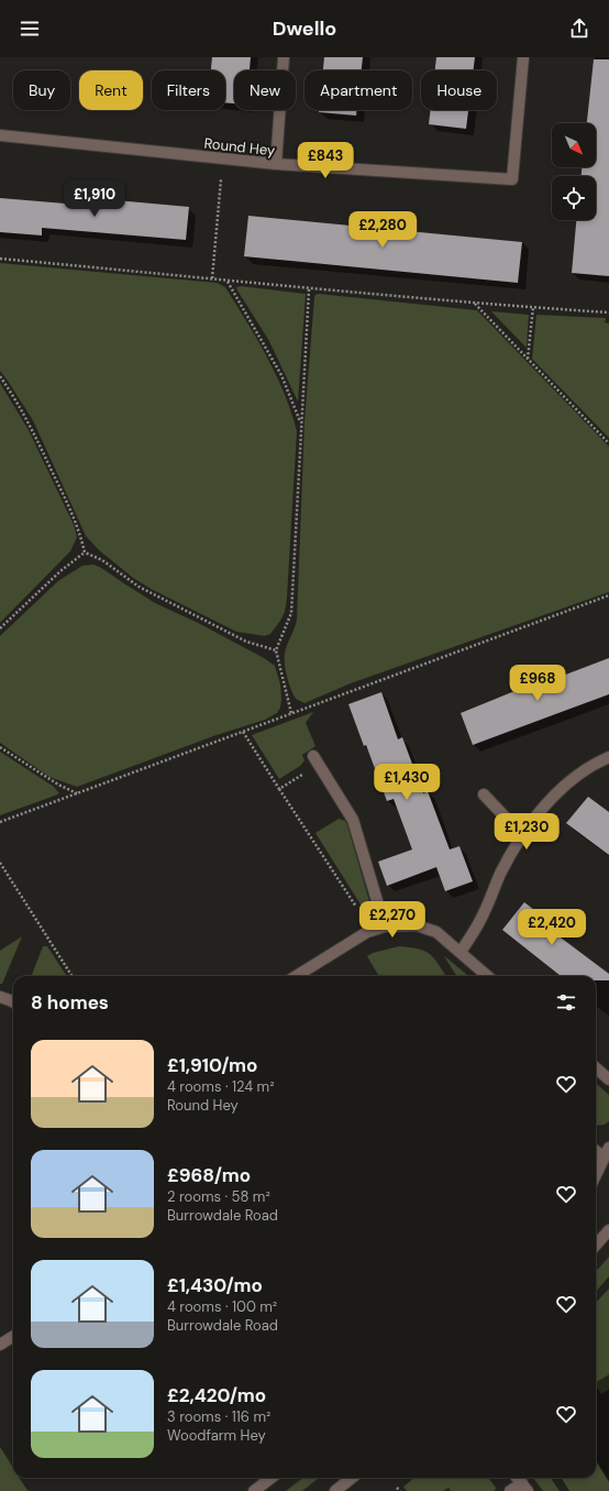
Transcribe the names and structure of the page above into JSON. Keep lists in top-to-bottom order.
{
  "streets": {
    "street": ["Round Hey"]
  },
  "north": "bottom right",
  "page": {
    "header": "Dwello",
    "chip": [
      "Buy",
      "Rent",
      "Filters",
      "New",
      "Apartment",
      "House"
    ],
    "price": [
      "£843",
      "£1,910",
      "£2,280",
      "£968",
      "£1,430",
      "£1,230",
      "£2,270",
      "£2,420"
    ],
    "heading": "8 homes",
    "list": [
      {
        "name": "£1,910/mo",
        "note": "4 rooms · 124 m² · Round Hey"
      },
      {
        "name": "£968/mo",
        "note": "2 rooms · 58 m² · Burrowdale Road"
      },
      {
        "name": "£1,430/mo",
        "note": "4 rooms · 100 m² · Burrowdale Road"
      },
      {
        "name": "£2,420/mo",
        "note": "3 rooms · 116 m² · Woodfarm Hey"
      }
    ]
  }
}
